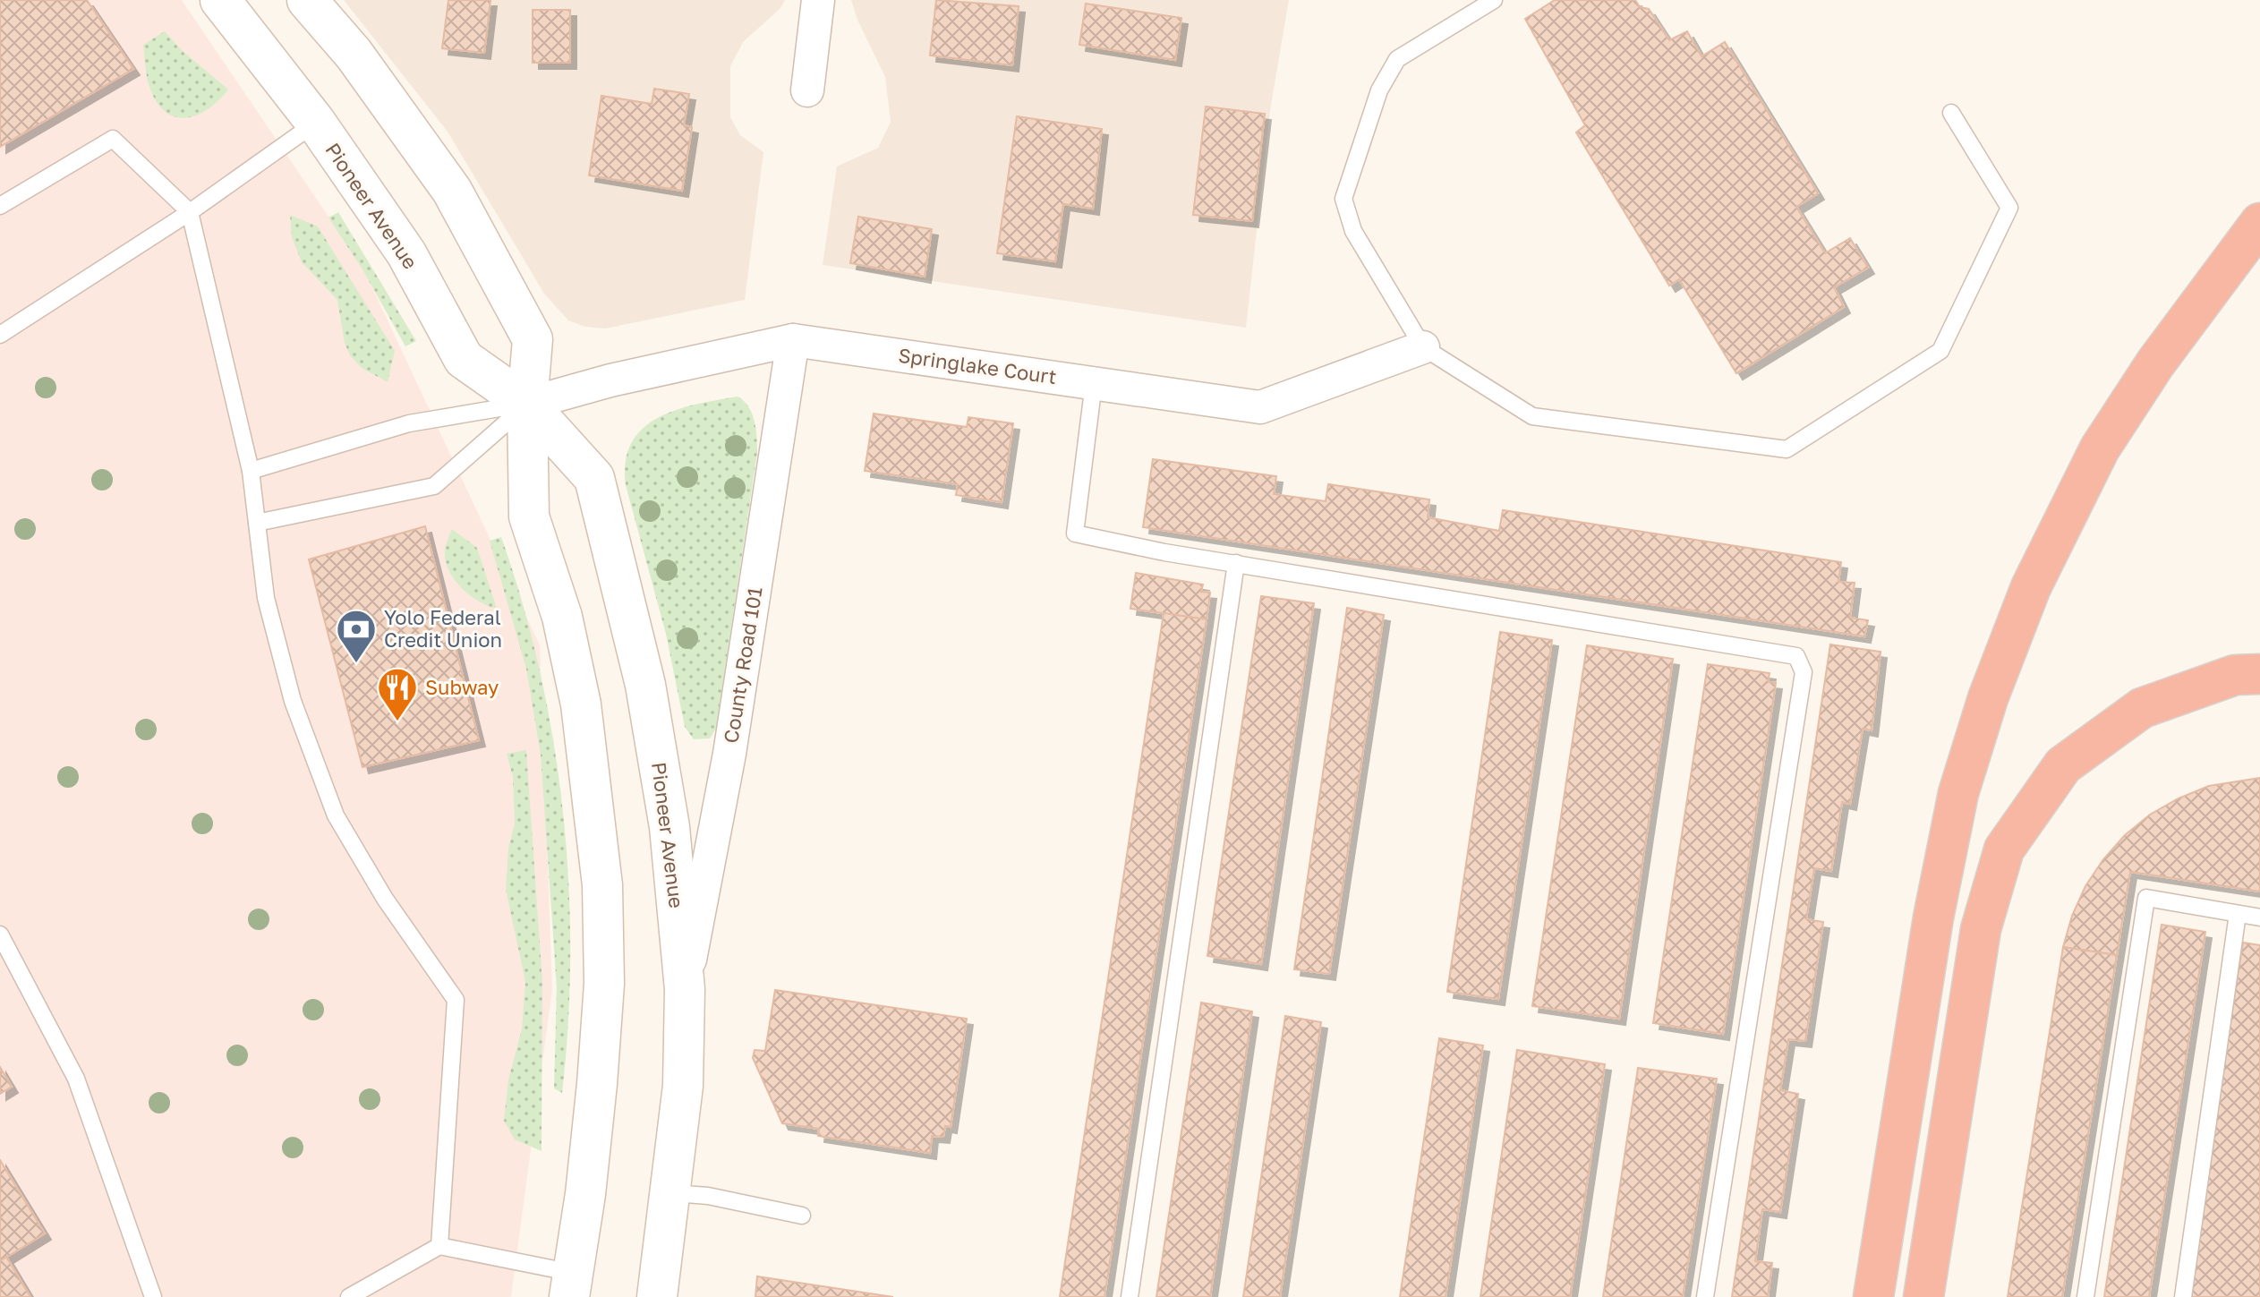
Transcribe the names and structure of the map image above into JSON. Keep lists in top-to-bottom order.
{
  "streets": {
    "main road": ["Pioneer Avenue"],
    "street": ["Springlake Court", "County Road 101"]
  },
  "crossings": [
    ["Pioneer Avenue", "Springlake Court"],
    ["Pioneer Avenue", "County Road 101"],
    ["Springlake Court", "County Road 101"]
  ],
  "places": {
    "bank": ["Yolo Federal Credit Union"],
    "restaurant": ["Subway"]
  }
}
